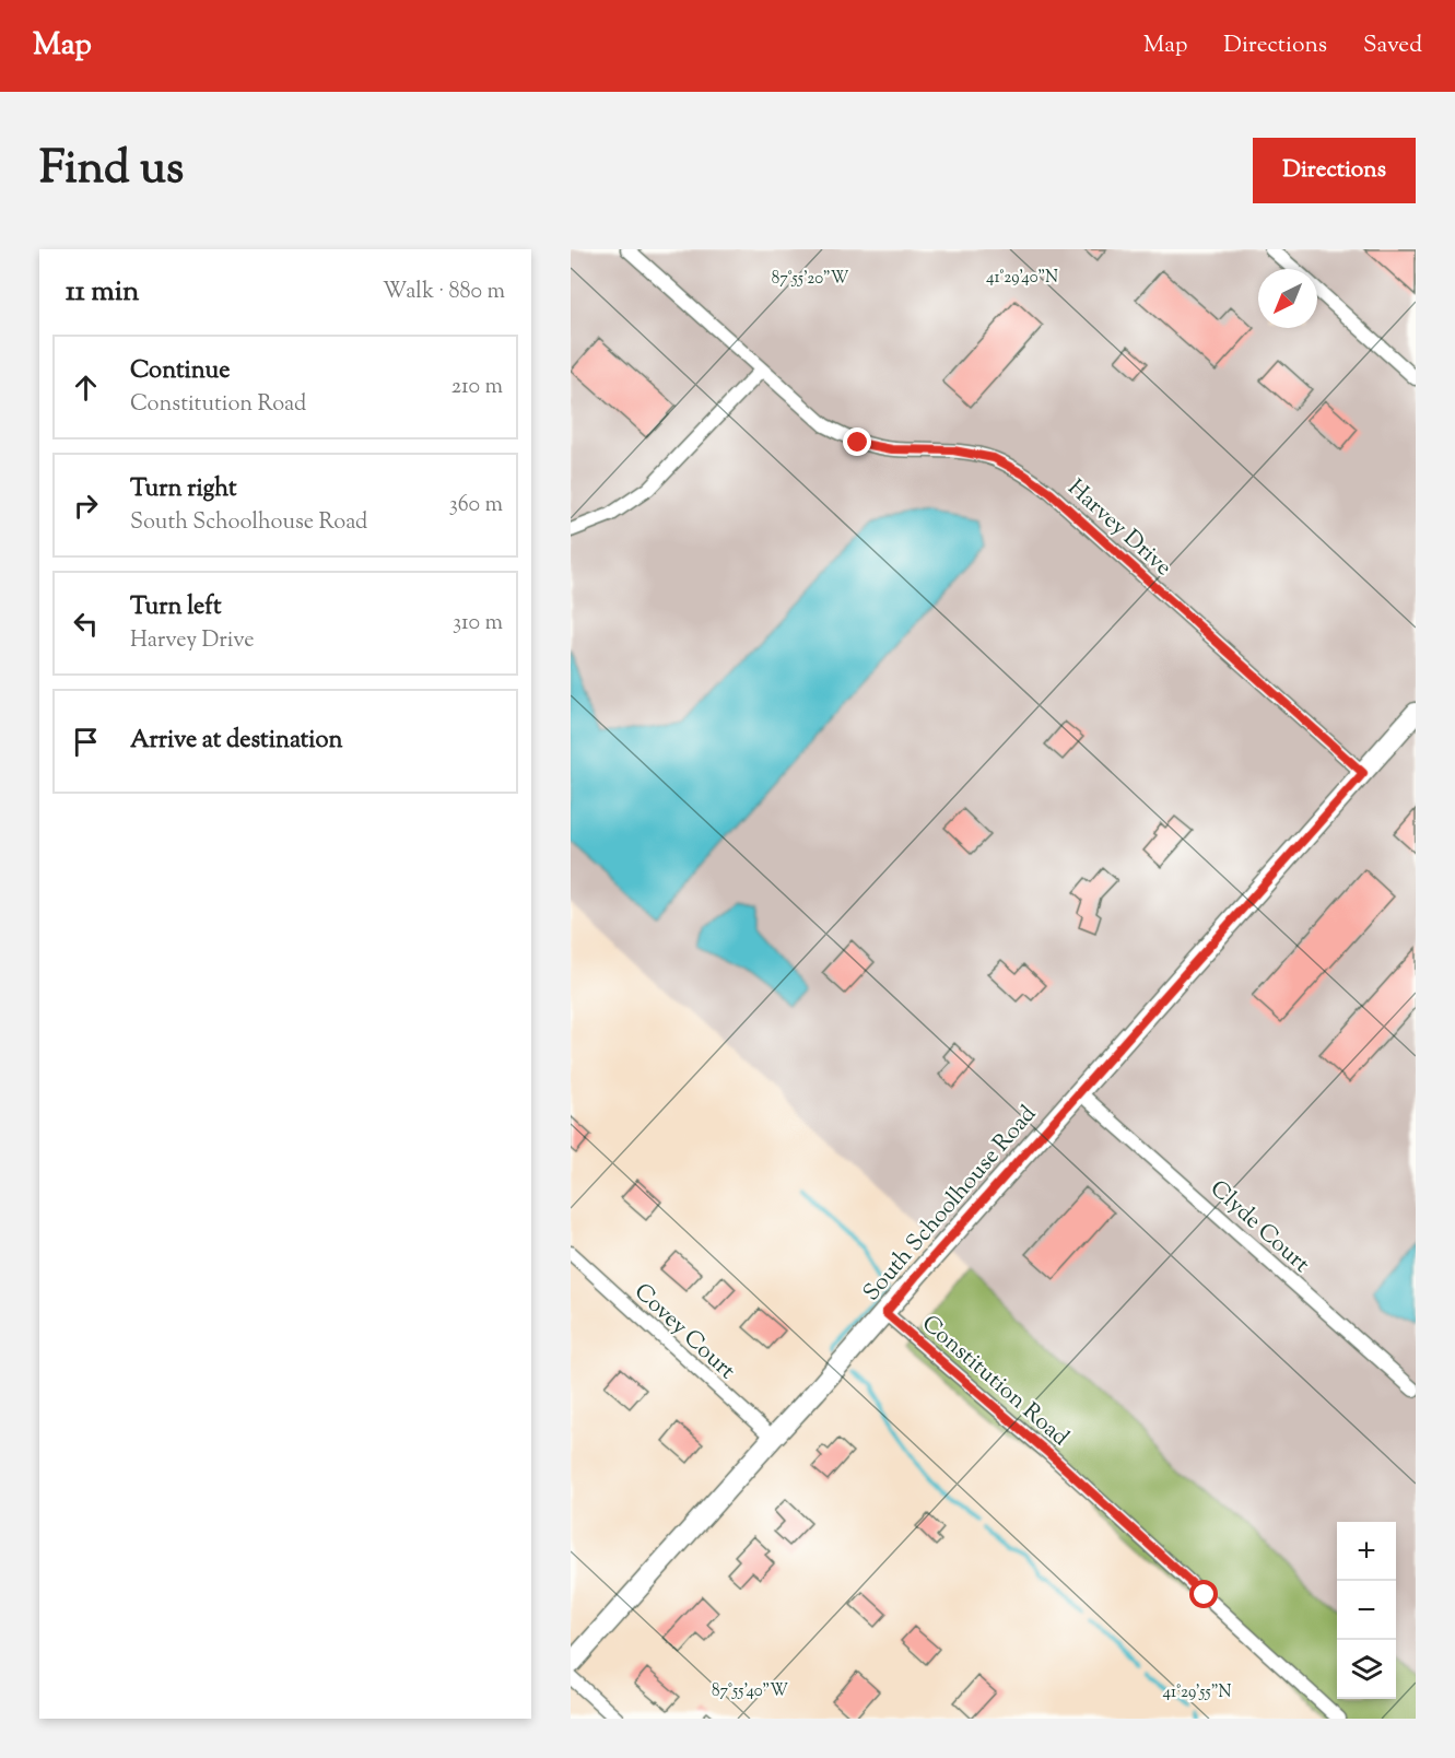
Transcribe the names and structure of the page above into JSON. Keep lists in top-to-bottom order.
{
  "streets": {
    "street": [
      "Harvey Drive",
      "South Schoolhouse Road",
      "Clyde Court",
      "Covey Court",
      "Constitution Road"
    ]
  },
  "crossings": [
    ["Harvey Drive", "South Schoolhouse Road"],
    ["South Schoolhouse Road", "Clyde Court"],
    ["South Schoolhouse Road", "Covey Court"],
    ["South Schoolhouse Road", "Constitution Road"]
  ],
  "north": "bottom left",
  "page": {
    "header": "Map",
    "nav": ["Map", "Directions", "Saved"],
    "title": "Find us",
    "buttons": "Directions",
    "heading": ["11 min", "Walk · 880 m"],
    "list": [
      ["Continue", "Constitution Road", "210 m"],
      ["Turn right", "South Schoolhouse Road", "360 m"],
      ["Turn left", "Harvey Drive", "310 m"],
      "Arrive at destination"
    ],
    "map_buttons": ["+", "−"]
  },
  "coordinates": [
    "41°29'40\"N",
    "87°55'20\"W",
    "87°55'40\"W",
    "41°29'55\"N"
  ]
}
